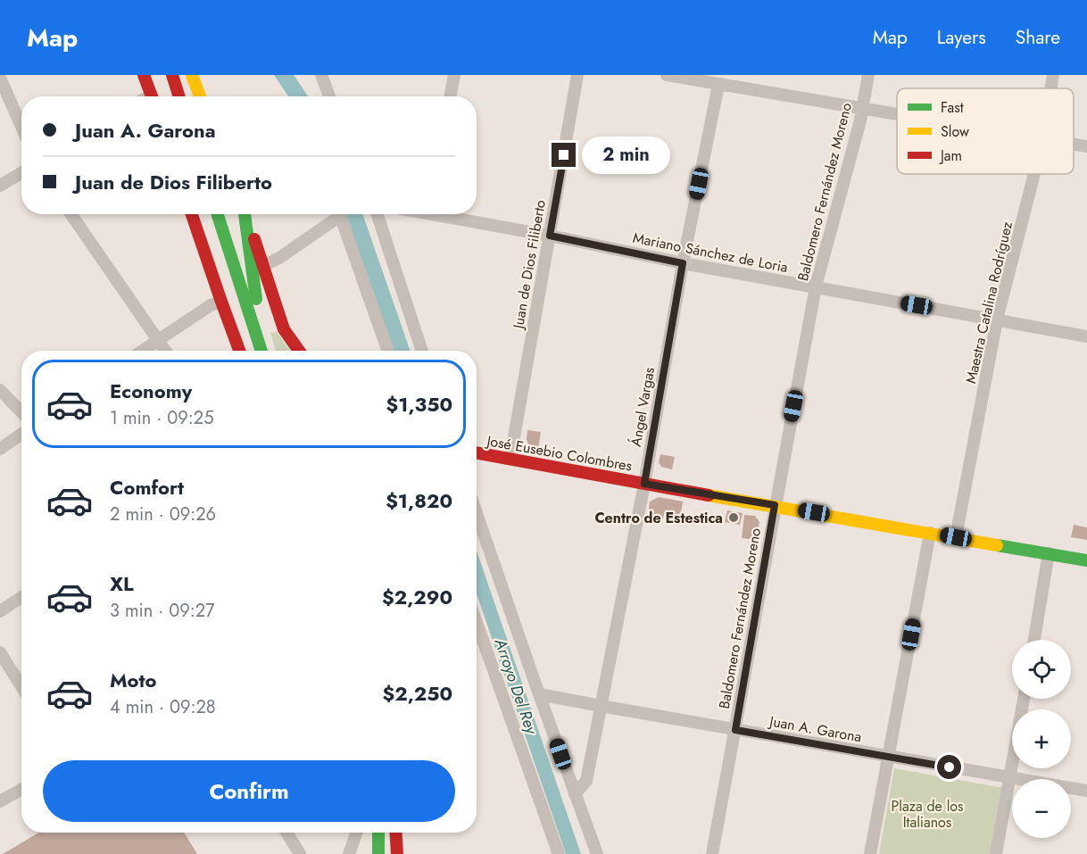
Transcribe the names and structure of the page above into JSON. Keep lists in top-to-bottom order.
{
  "streets": {
    "main road": ["José Eusebio Colombres"],
    "street": [
      "Baldomero Fernández Moreno",
      "Mariano Sánchez de Loria",
      "Juan de Dios Filiberto",
      "Maestra Catalina Rodríguez",
      "Ángel Vargas",
      "Juan A. Garona"
    ]
  },
  "crossings": [
    ["Baldomero Fernández Moreno", "Mariano Sánchez de Loria"],
    ["Baldomero Fernández Moreno", "José Eusebio Colombres"],
    ["Baldomero Fernández Moreno", "Juan A. Garona"],
    ["Mariano Sánchez de Loria", "Juan de Dios Filiberto"],
    ["Mariano Sánchez de Loria", "Maestra Catalina Rodríguez"],
    ["Mariano Sánchez de Loria", "Ángel Vargas"],
    ["Juan de Dios Filiberto", "José Eusebio Colombres"],
    ["Maestra Catalina Rodríguez", "José Eusebio Colombres"],
    ["Ángel Vargas", "José Eusebio Colombres"],
    ["Ángel Vargas", "Juan A. Garona"]
  ],
  "water": ["Arroyo Del Rey"],
  "parks": ["Plaza de los Italianos"],
  "places": ["Centro de Estestica"],
  "legend": ["Fast", "Slow", "Jam"],
  "page": {
    "header": "Map",
    "nav": ["Map", "Layers", "Share"],
    "banner": ["Juan A. Garona", "Juan de Dios Filiberto"],
    "bubble": "2 min",
    "list": [
      {
        "name": "Economy",
        "note": "1 min · 09:25",
        "value": "$1,350"
      },
      {
        "name": "Comfort",
        "note": "2 min · 09:26",
        "value": "$1,820"
      },
      {
        "name": "XL",
        "note": "3 min · 09:27",
        "value": "$2,290"
      },
      {
        "name": "Moto",
        "note": "4 min · 09:28",
        "value": "$2,250"
      }
    ],
    "map_buttons": ["+", "−"],
    "buttons": "Confirm"
  }
}
